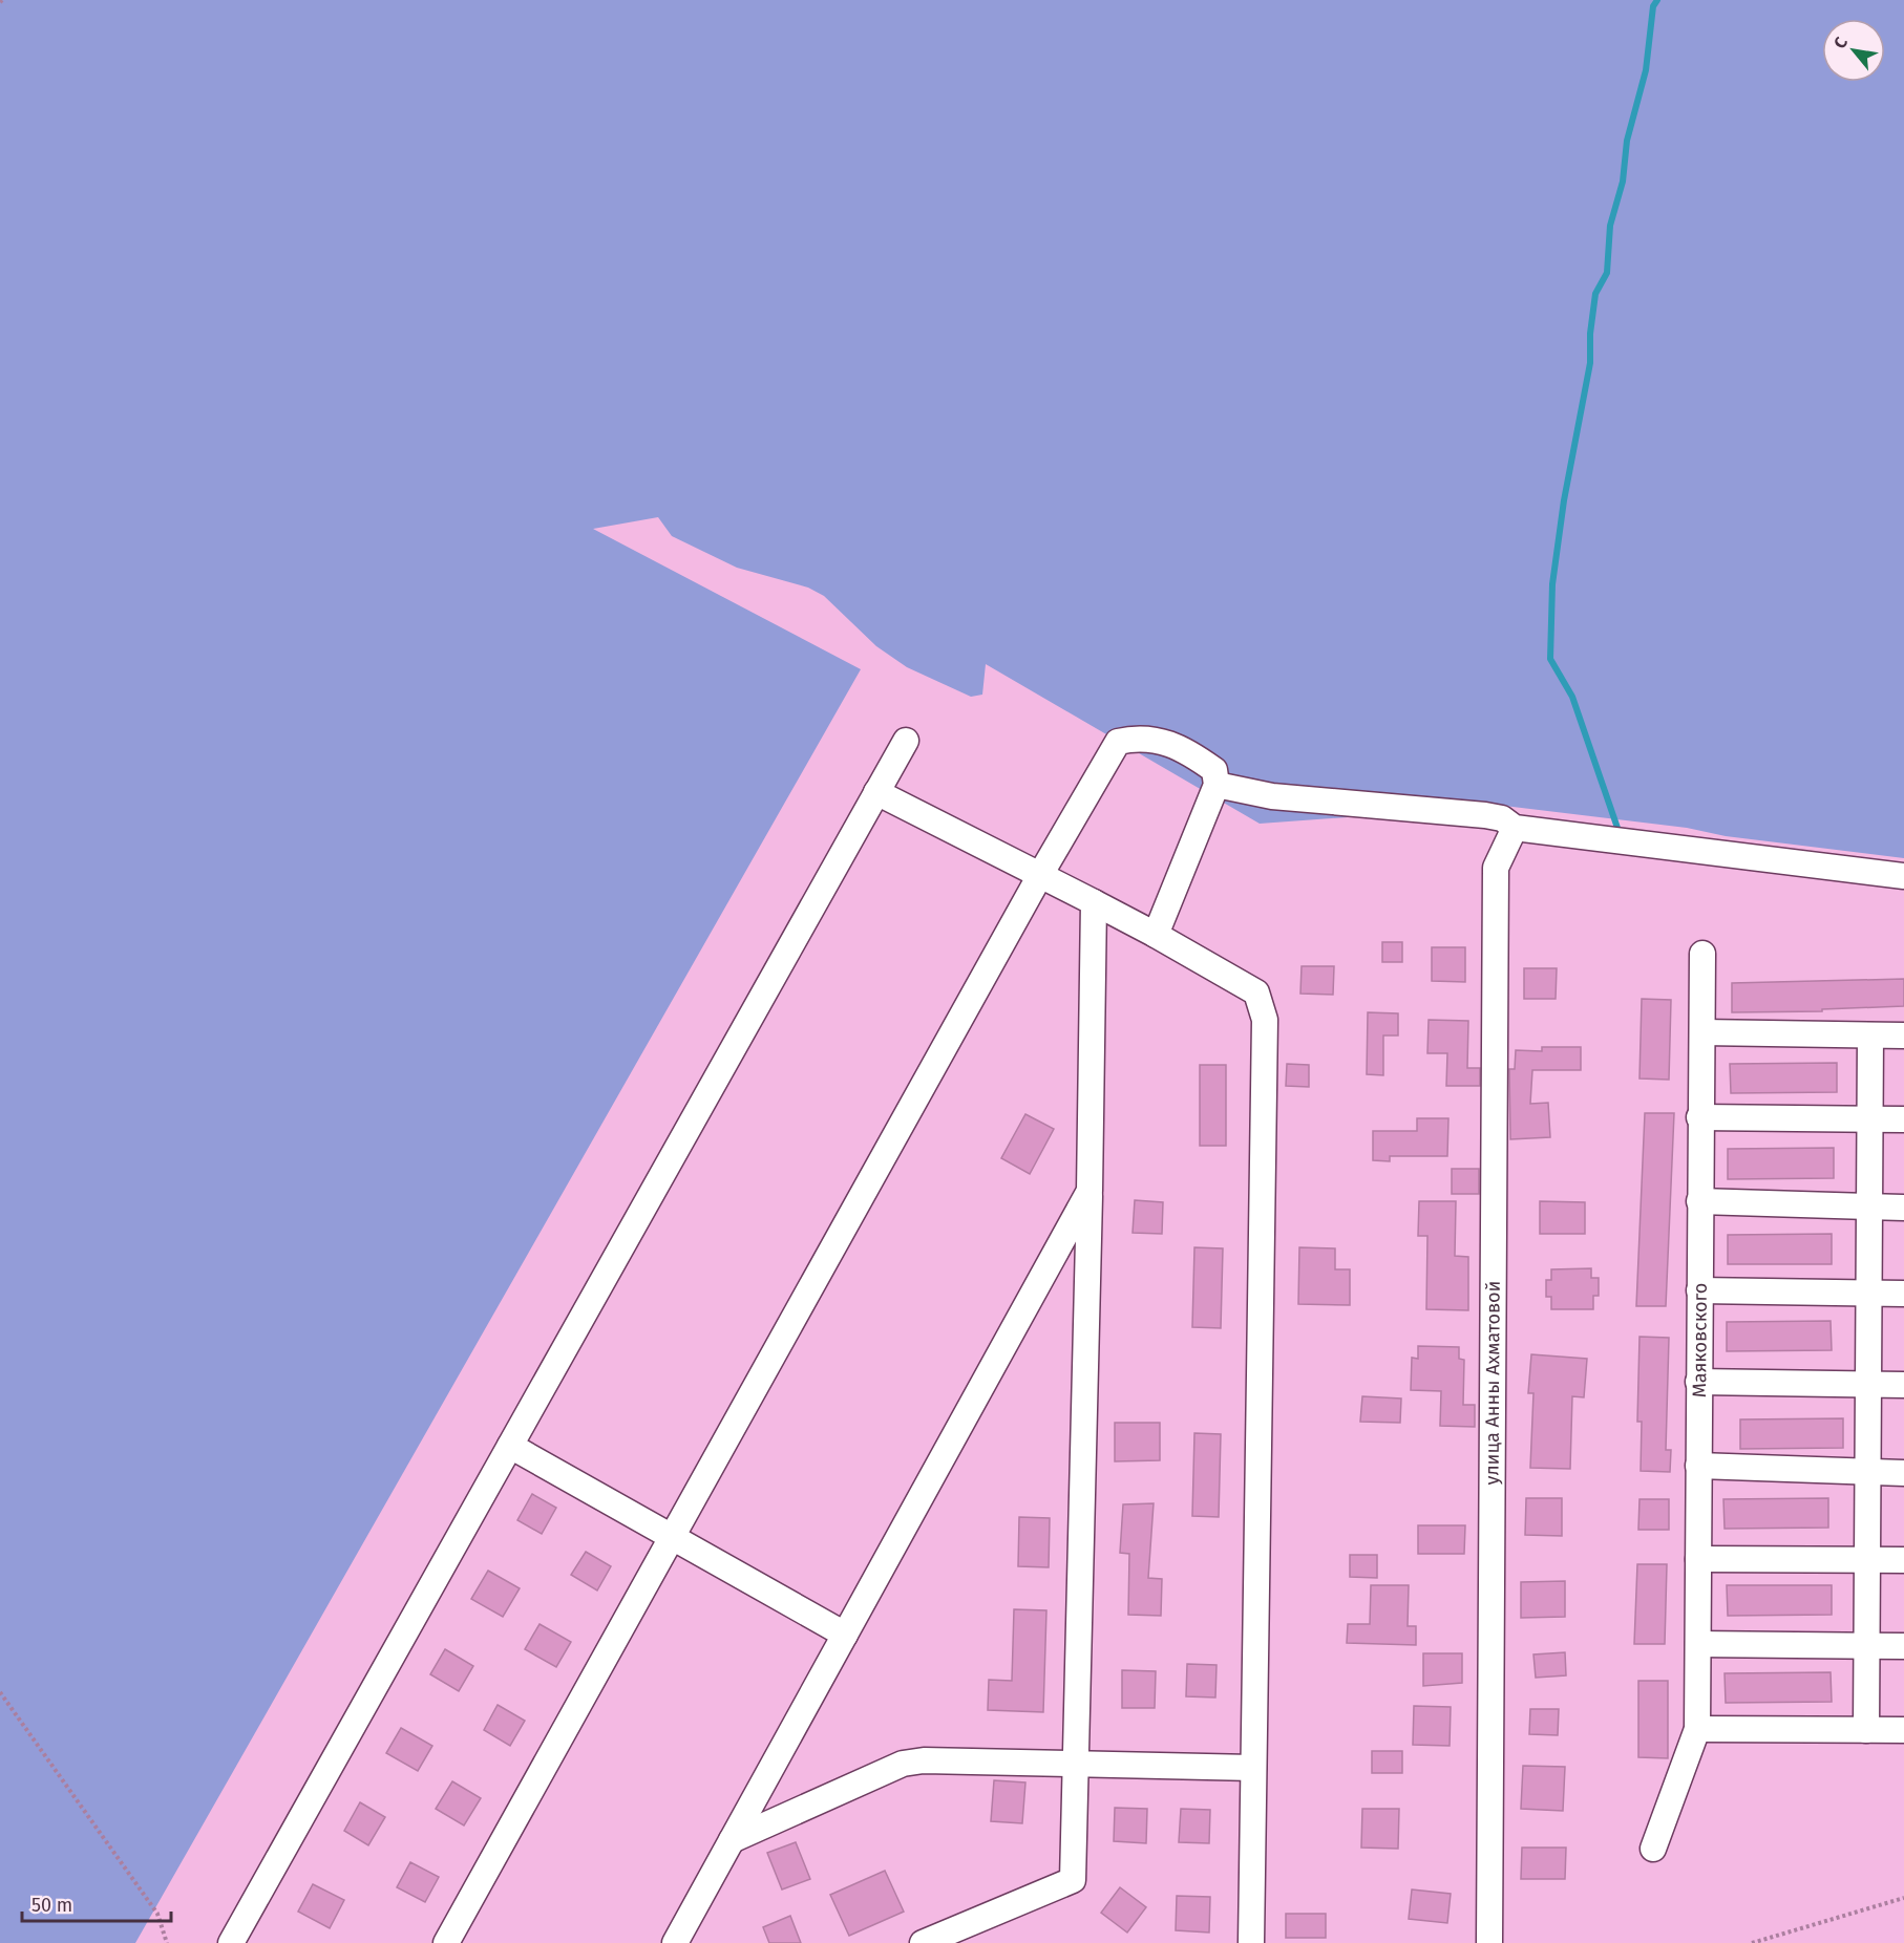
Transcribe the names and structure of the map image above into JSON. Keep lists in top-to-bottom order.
{
  "streets": {
    "lane": ["Маяковского", "улица Анны Ахматовой"]
  },
  "scale_bar": "50 m",
  "north": "top left"
}
